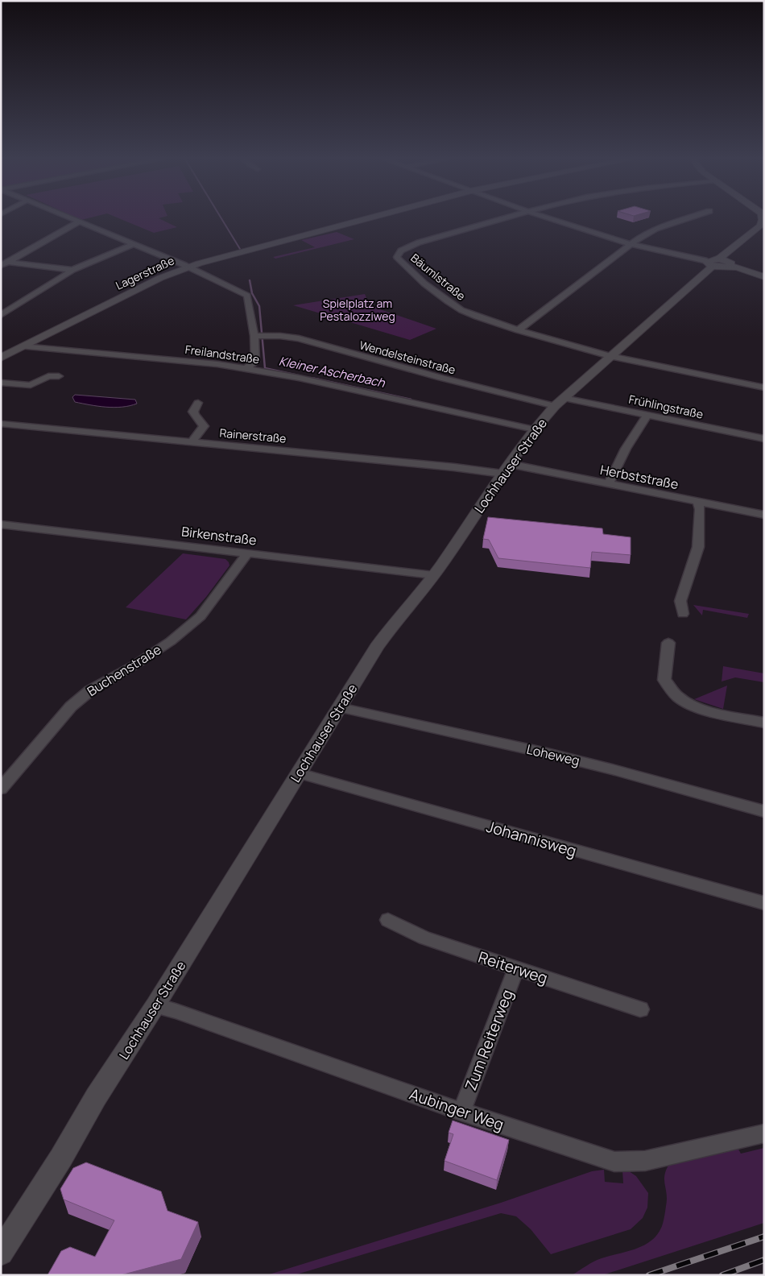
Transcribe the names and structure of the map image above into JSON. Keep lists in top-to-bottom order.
{
  "streets": {
    "street": [
      "Lagerstraße",
      "Bäumlstraße",
      "Freilandstraße",
      "Wendelsteinstraße",
      "Frühlingstraße",
      "Rainerstraße",
      "Lochhauser Straße",
      "Herbststraße",
      "Birkenstraße",
      "Buchenstraße",
      "Loheweg",
      "Johannisweg",
      "Reiterweg",
      "Zum Reiterweg",
      "Aubinger Weg"
    ]
  },
  "crossings": [
    ["Lagerstraße", "Freilandstraße"],
    ["Bäumlstraße", "Lochhauser Straße"],
    ["Freilandstraße", "Lochhauser Straße"],
    ["Wendelsteinstraße", "Frühlingstraße"],
    ["Wendelsteinstraße", "Lochhauser Straße"],
    ["Frühlingstraße", "Lochhauser Straße"],
    ["Rainerstraße", "Lochhauser Straße"],
    ["Rainerstraße", "Herbststraße"],
    ["Lochhauser Straße", "Herbststraße"],
    ["Lochhauser Straße", "Birkenstraße"],
    ["Lochhauser Straße", "Loheweg"],
    ["Lochhauser Straße", "Johannisweg"],
    ["Lochhauser Straße", "Aubinger Weg"],
    ["Birkenstraße", "Buchenstraße"],
    ["Reiterweg", "Zum Reiterweg"],
    ["Zum Reiterweg", "Aubinger Weg"]
  ],
  "water": ["Kleiner Ascherbach"],
  "parks": ["Spielplatz am Pestalozziweg"]
}
